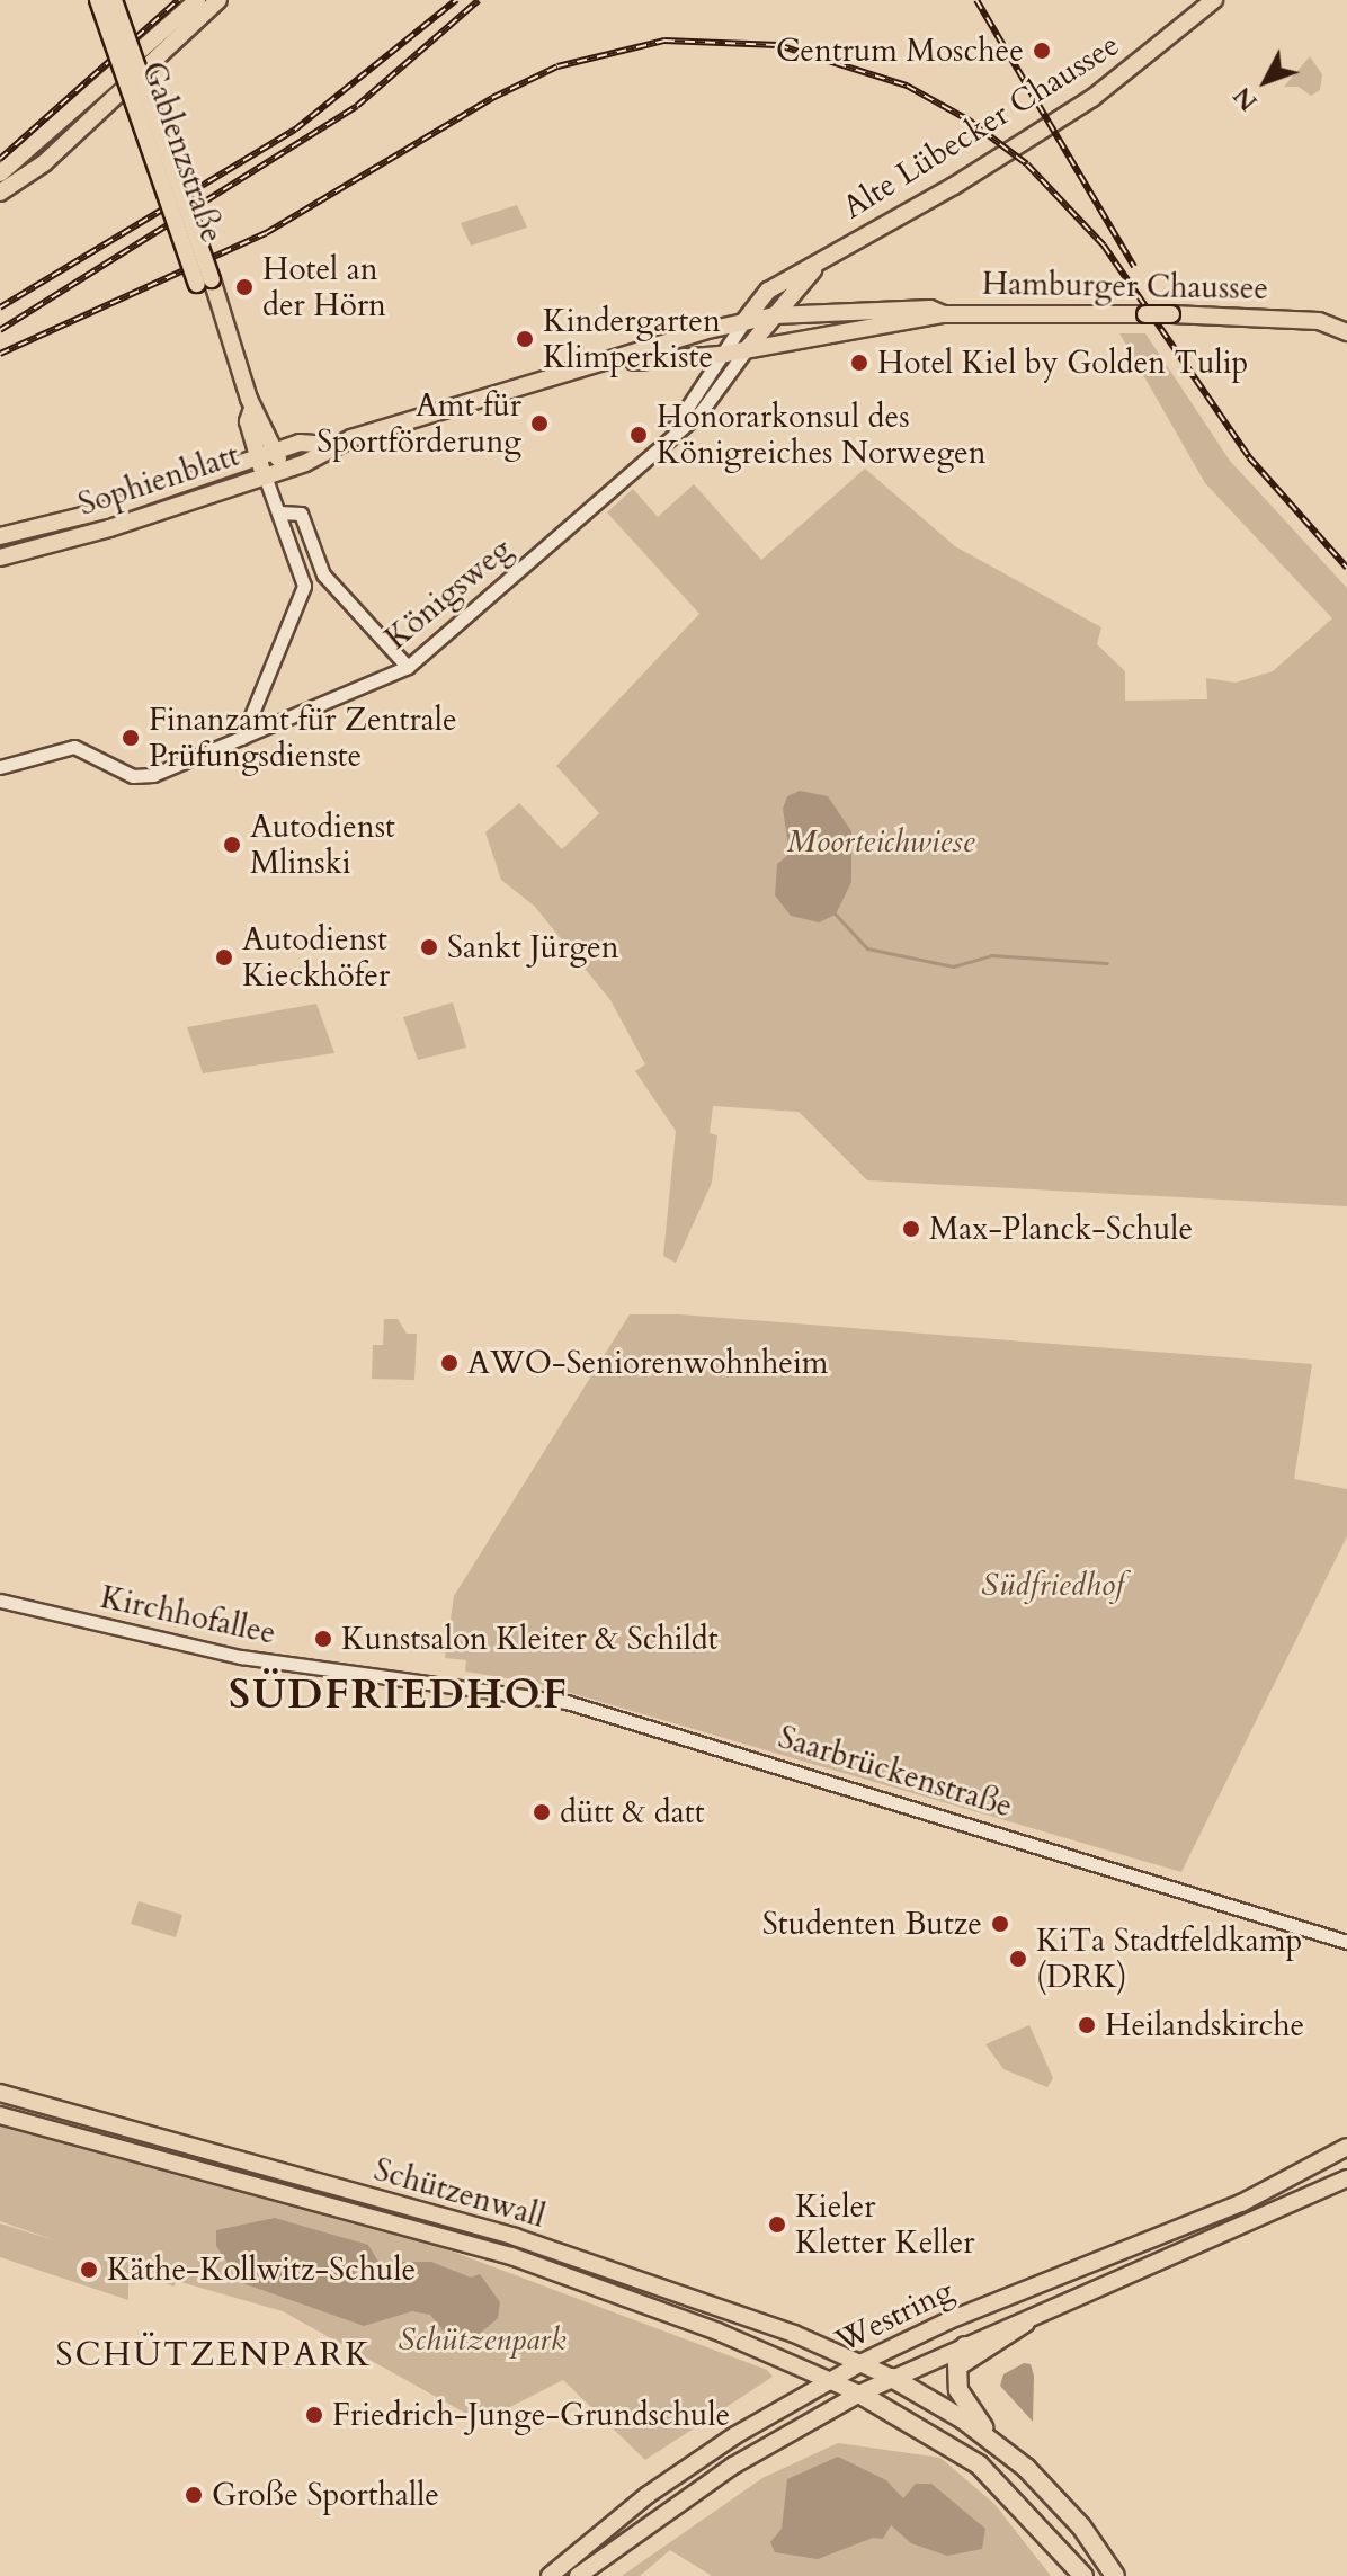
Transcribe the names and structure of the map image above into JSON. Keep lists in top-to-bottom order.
{
  "streets": {
    "main road": [
      "Alte Lübecker Chaussee",
      "Gablenzstraße",
      "Hamburger Chaussee",
      "Sophienblatt",
      "Schützenwall",
      "Westring"
    ],
    "street": ["Königsweg", "Kirchhofallee", "Saarbrückenstraße"]
  },
  "crossings": [
    ["Alte Lübecker Chaussee", "Hamburger Chaussee"],
    ["Alte Lübecker Chaussee", "Sophienblatt"],
    ["Alte Lübecker Chaussee", "Königsweg"],
    ["Gablenzstraße", "Sophienblatt"],
    ["Hamburger Chaussee", "Sophienblatt"],
    ["Hamburger Chaussee", "Königsweg"],
    ["Sophienblatt", "Königsweg"],
    ["Kirchhofallee", "Saarbrückenstraße"],
    ["Schützenwall", "Westring"]
  ],
  "districts": ["SÜDFRIEDHOF", "SCHÜTZENPARK"],
  "parks": ["Moorteichwiese", "Südfriedhof", "Schützenpark"],
  "places": [
    "Centrum Moschee",
    "Hotel an der Hörn",
    "Kindergarten Klimperkiste",
    "Hotel Kiel by Golden Tulip",
    "Amt für Sportförderung",
    "Honorarkonsul des Königreiches Norwegen",
    "Finanzamt für Zentrale Prüfungsdienste",
    "Autodienst Mlinski",
    "Sankt Jürgen",
    "Autodienst Kieckhöfer",
    "Max-Planck-Schule",
    "AWO-Seniorenwohnheim",
    "Kunstsalon Kleiter & Schildt",
    "dütt & datt",
    "Studenten Butze",
    "KiTa Stadtfeldkamp (DRK)",
    "Heilandskirche",
    "Kieler Kletter Keller",
    "Käthe-Kollwitz-Schule",
    "Friedrich-Junge-Grundschule",
    "Große Sporthalle"
  ],
  "north": "bottom left"
}
